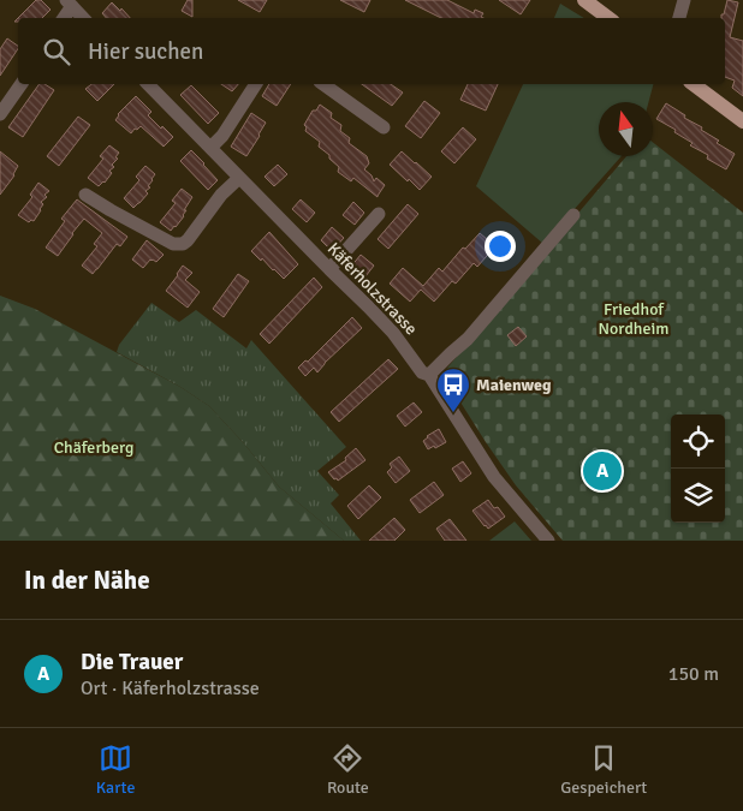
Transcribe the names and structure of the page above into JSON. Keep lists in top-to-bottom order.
{
  "streets": {
    "street": ["Käferholzstrasse"]
  },
  "parks": ["Friedhof Nordheim", "Chäferberg"],
  "places": {
    "bus stop": ["Maienweg"]
  },
  "north": "top",
  "page": {
    "search": "Hier suchen",
    "pins": "A",
    "heading": "In der Nähe",
    "list": [
      {
        "mark": "A",
        "name": "Die Trauer",
        "note": "Ort · Käferholzstrasse",
        "value": "150 m"
      }
    ],
    "nav": ["Karte", "Route", "Gespeichert"]
  }
}
